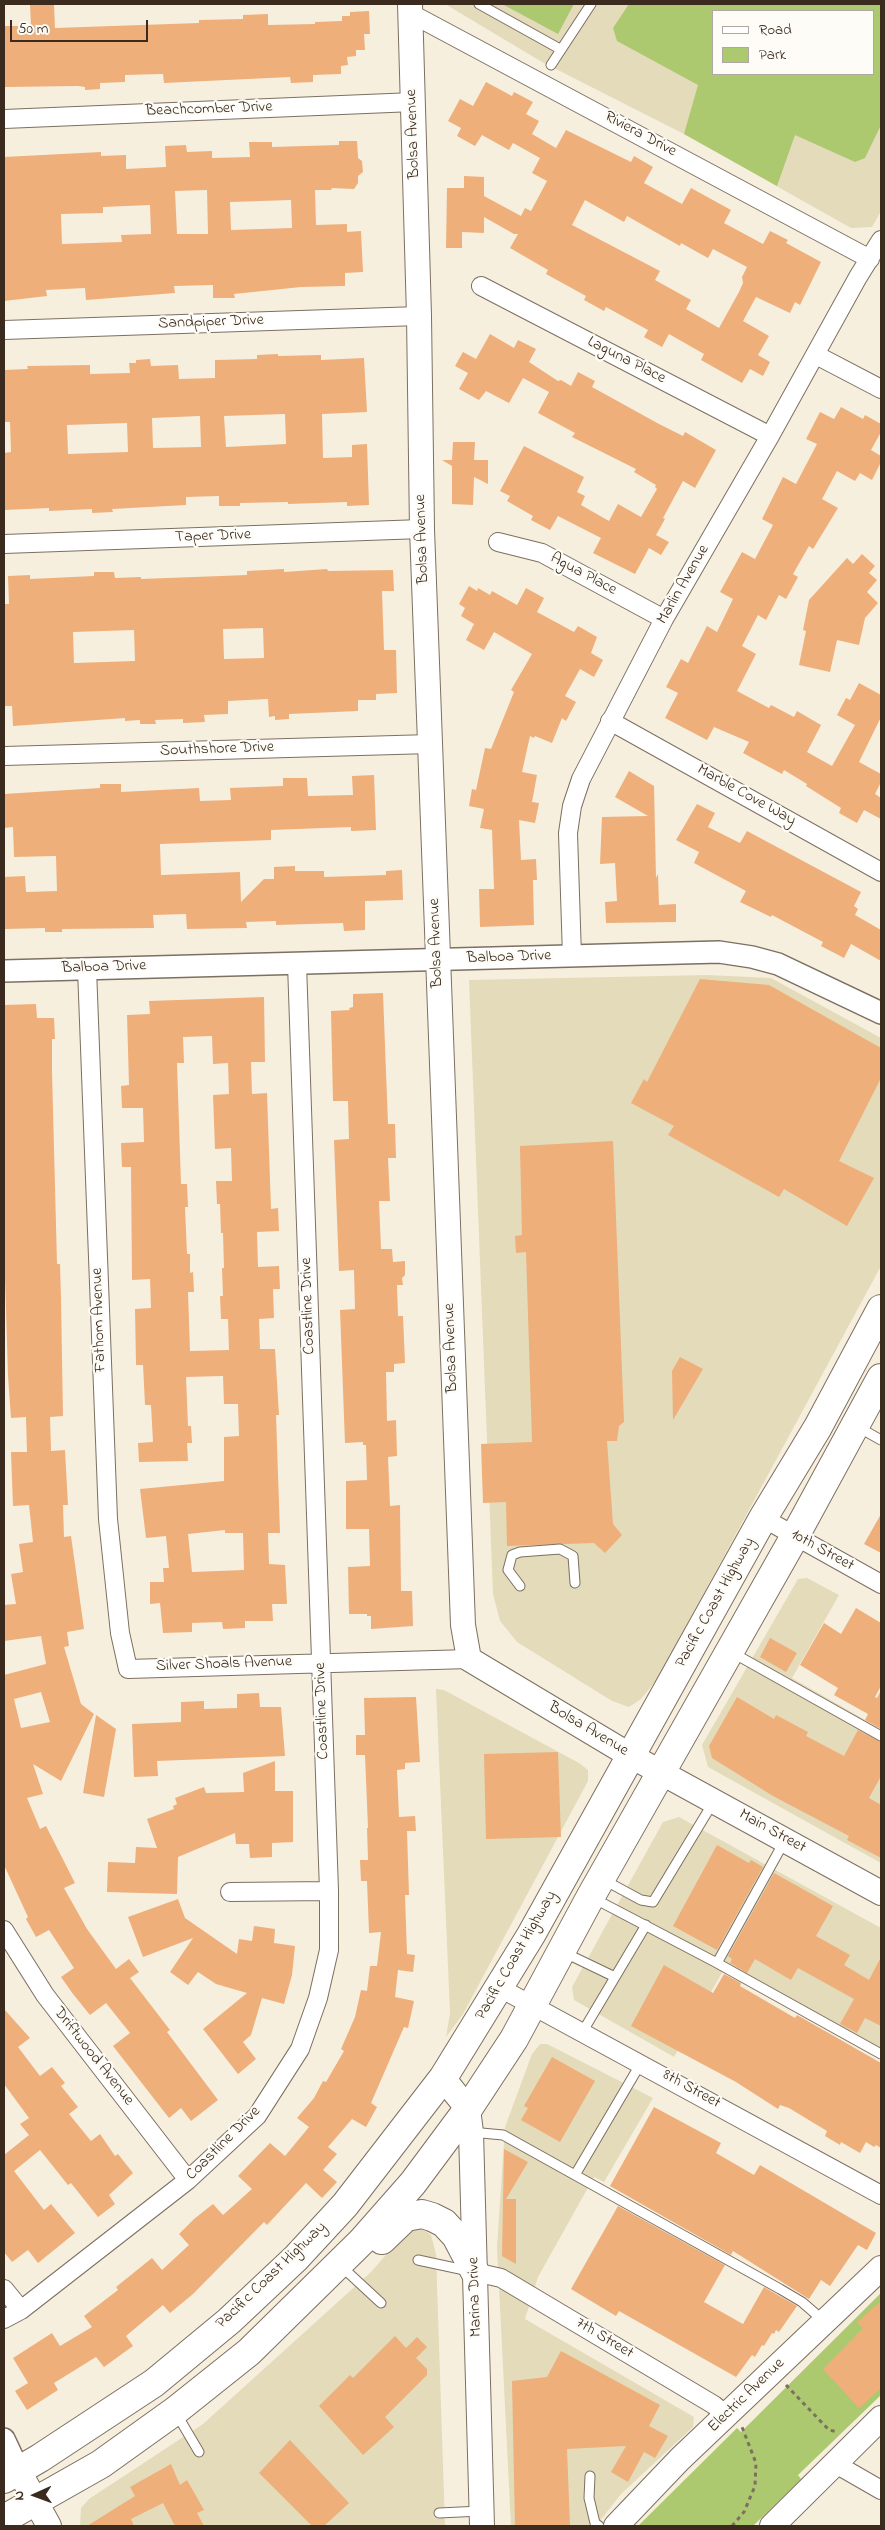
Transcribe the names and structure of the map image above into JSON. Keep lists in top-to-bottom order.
{
  "streets": {
    "highway": ["Pacific Coast Highway"],
    "main road": [
      "Bolsa Avenue",
      "Main Street",
      "Marina Drive",
      "Electric Avenue"
    ],
    "street": [
      "Beachcomber Drive",
      "Riviera Drive",
      "Sandpiper Drive",
      "Laguna Place",
      "Taper Drive",
      "Agua Place",
      "Marlin Avenue",
      "Southshore Drive",
      "Marble Cove Way",
      "Balboa Drive",
      "Coastline Drive",
      "Fathom Avenue",
      "10th Street",
      "Silver Shoals Avenue",
      "Driftwood Avenue",
      "8th Street",
      "7th Street"
    ]
  },
  "crossings": [
    ["Beachcomber Drive", "Bolsa Avenue"],
    ["Bolsa Avenue", "Riviera Drive"],
    ["Bolsa Avenue", "Sandpiper Drive"],
    ["Bolsa Avenue", "Taper Drive"],
    ["Bolsa Avenue", "Southshore Drive"],
    ["Bolsa Avenue", "Balboa Drive"],
    ["Bolsa Avenue", "Pacific Coast Highway"],
    ["Bolsa Avenue", "Silver Shoals Avenue"],
    ["Bolsa Avenue", "Main Street"],
    ["Riviera Drive", "Marlin Avenue"],
    ["Laguna Place", "Marlin Avenue"],
    ["Agua Place", "Marlin Avenue"],
    ["Marlin Avenue", "Marble Cove Way"],
    ["Marlin Avenue", "Balboa Drive"],
    ["Balboa Drive", "Coastline Drive"],
    ["Balboa Drive", "Fathom Avenue"],
    ["Coastline Drive", "Silver Shoals Avenue"],
    ["Coastline Drive", "Driftwood Avenue"],
    ["Fathom Avenue", "Silver Shoals Avenue"],
    ["10th Street", "Pacific Coast Highway"],
    ["Pacific Coast Highway", "8th Street"],
    ["Marina Drive", "7th Street"],
    ["7th Street", "Electric Avenue"]
  ],
  "legend": ["Road", "Park"],
  "scale_bar": "50 m",
  "north": "left"
}
